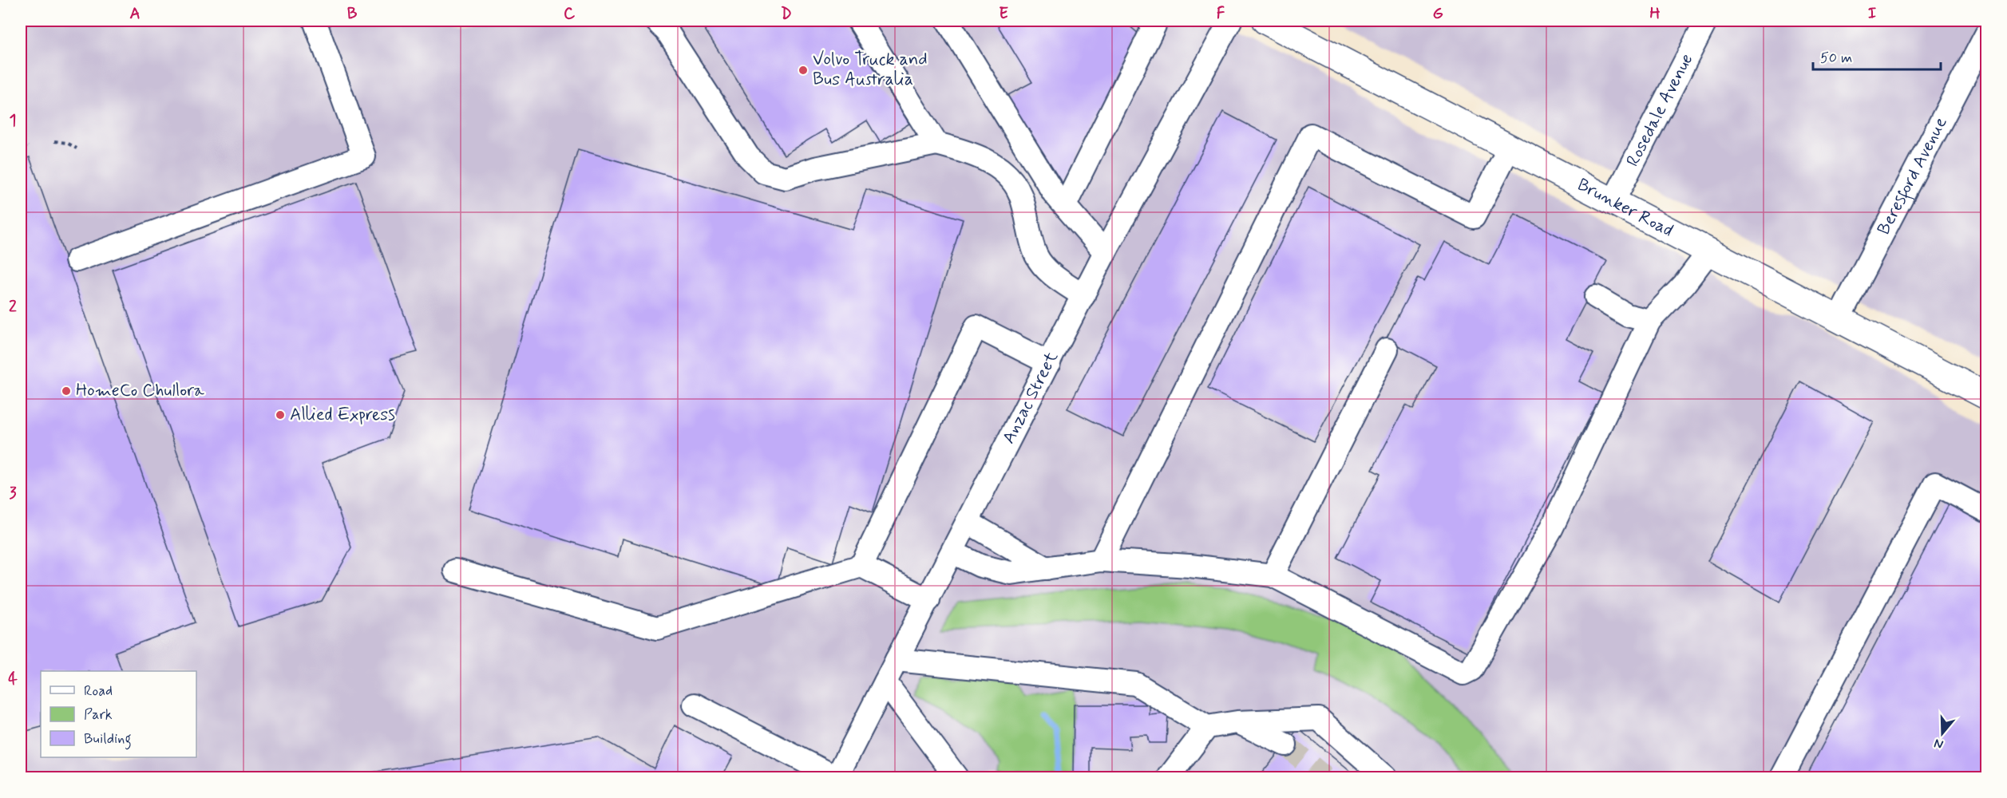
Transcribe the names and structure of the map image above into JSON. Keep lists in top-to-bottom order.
{
  "streets": {
    "main road": ["Brunker Road"],
    "street": ["Rosedale Avenue", "Beresford Avenue", "Anzac Street"]
  },
  "crossings": [
    ["Rosedale Avenue", "Brunker Road"],
    ["Beresford Avenue", "Brunker Road"]
  ],
  "places": ["Volvo Truck and Bus Australia", "HomeCo Chullora", "Allied Express"],
  "legend": ["Road", "Park", "Building"],
  "scale_bar": "50 m",
  "north": "bottom",
  "grid": {
    "columns": [
      "A",
      "B",
      "C",
      "D",
      "E",
      "F",
      "G",
      "H",
      "I"
    ],
    "rows": [
      "1",
      "2",
      "3",
      "4"
    ]
  }
}
